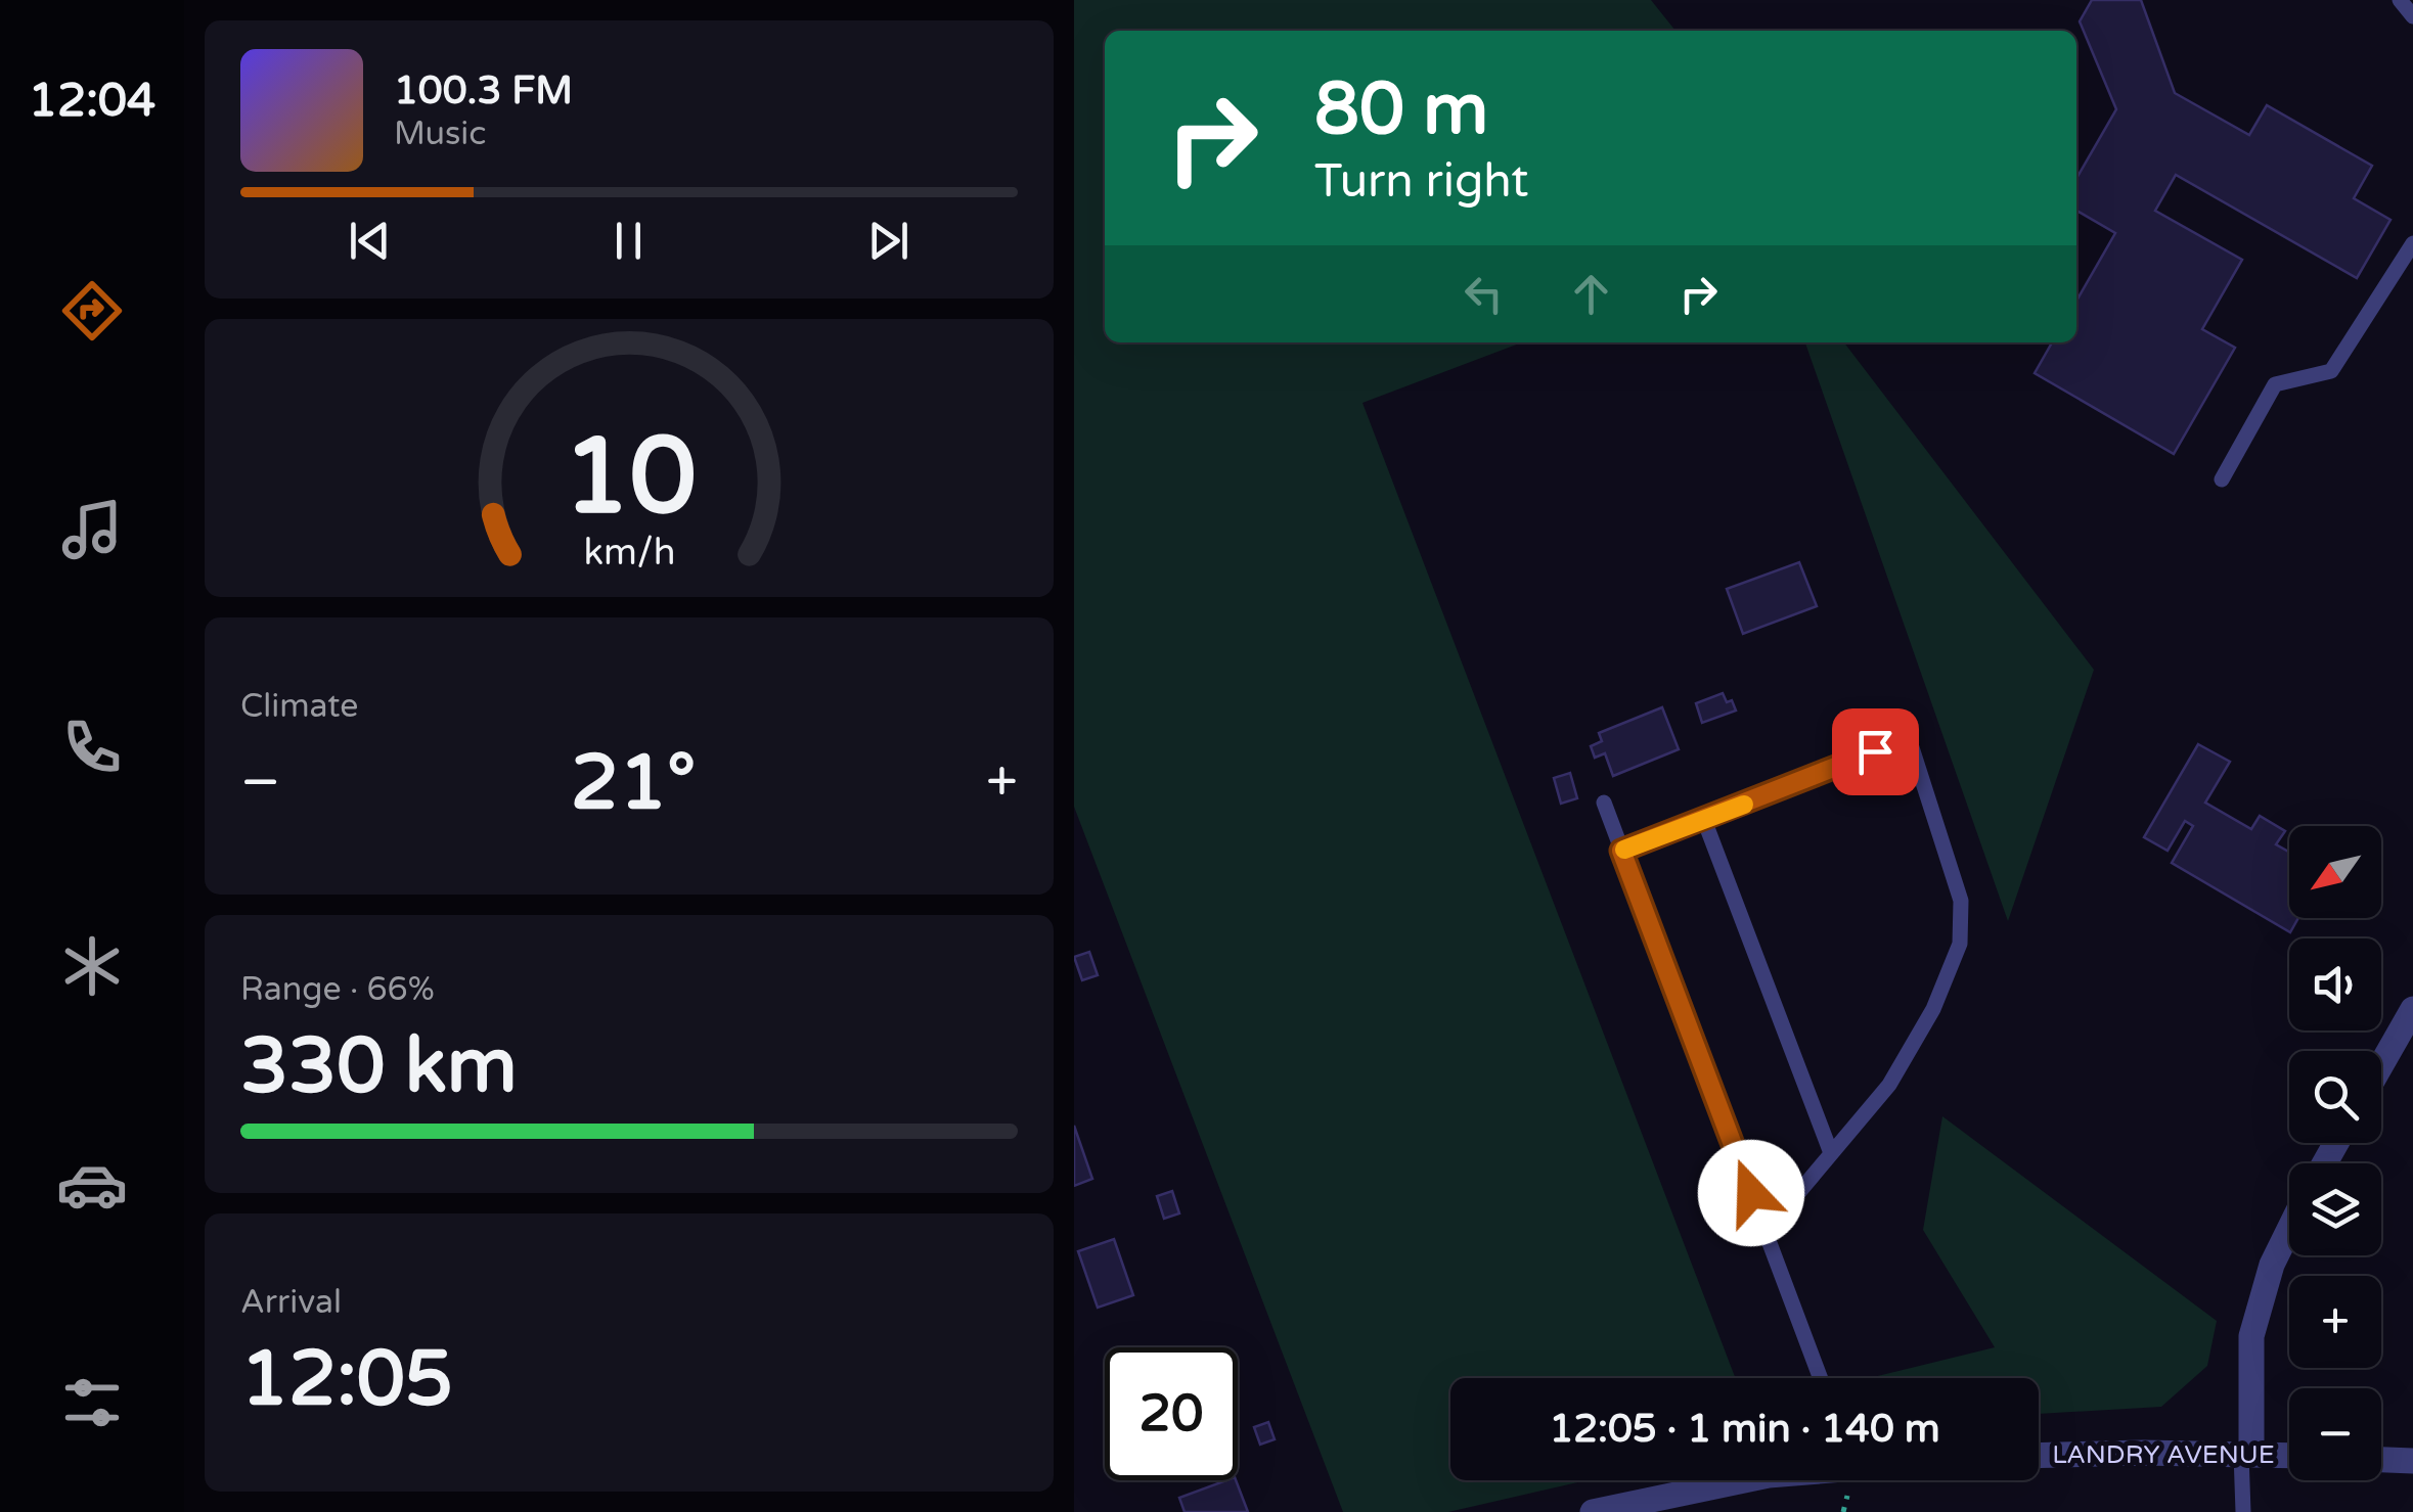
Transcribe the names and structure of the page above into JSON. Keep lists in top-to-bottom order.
{
  "streets": {
    "street": ["LANDRY AVENUE"]
  },
  "north": "bottom left",
  "page": {
    "tabs": "12:04",
    "turn": ["80 m", "Turn right"],
    "song": ["100.3 FM", "Music"],
    "tile": [
      "Climate",
      ["Range · 66%", "330 km"],
      ["Arrival", "12:05"]
    ],
    "heat": ["−", "21°", "+"],
    "map_buttons": ["+", "−"],
    "limit": "20",
    "trip": "12:05 · 1 min · 140 m",
    "gauge": ["10", "km/h"]
  }
}
